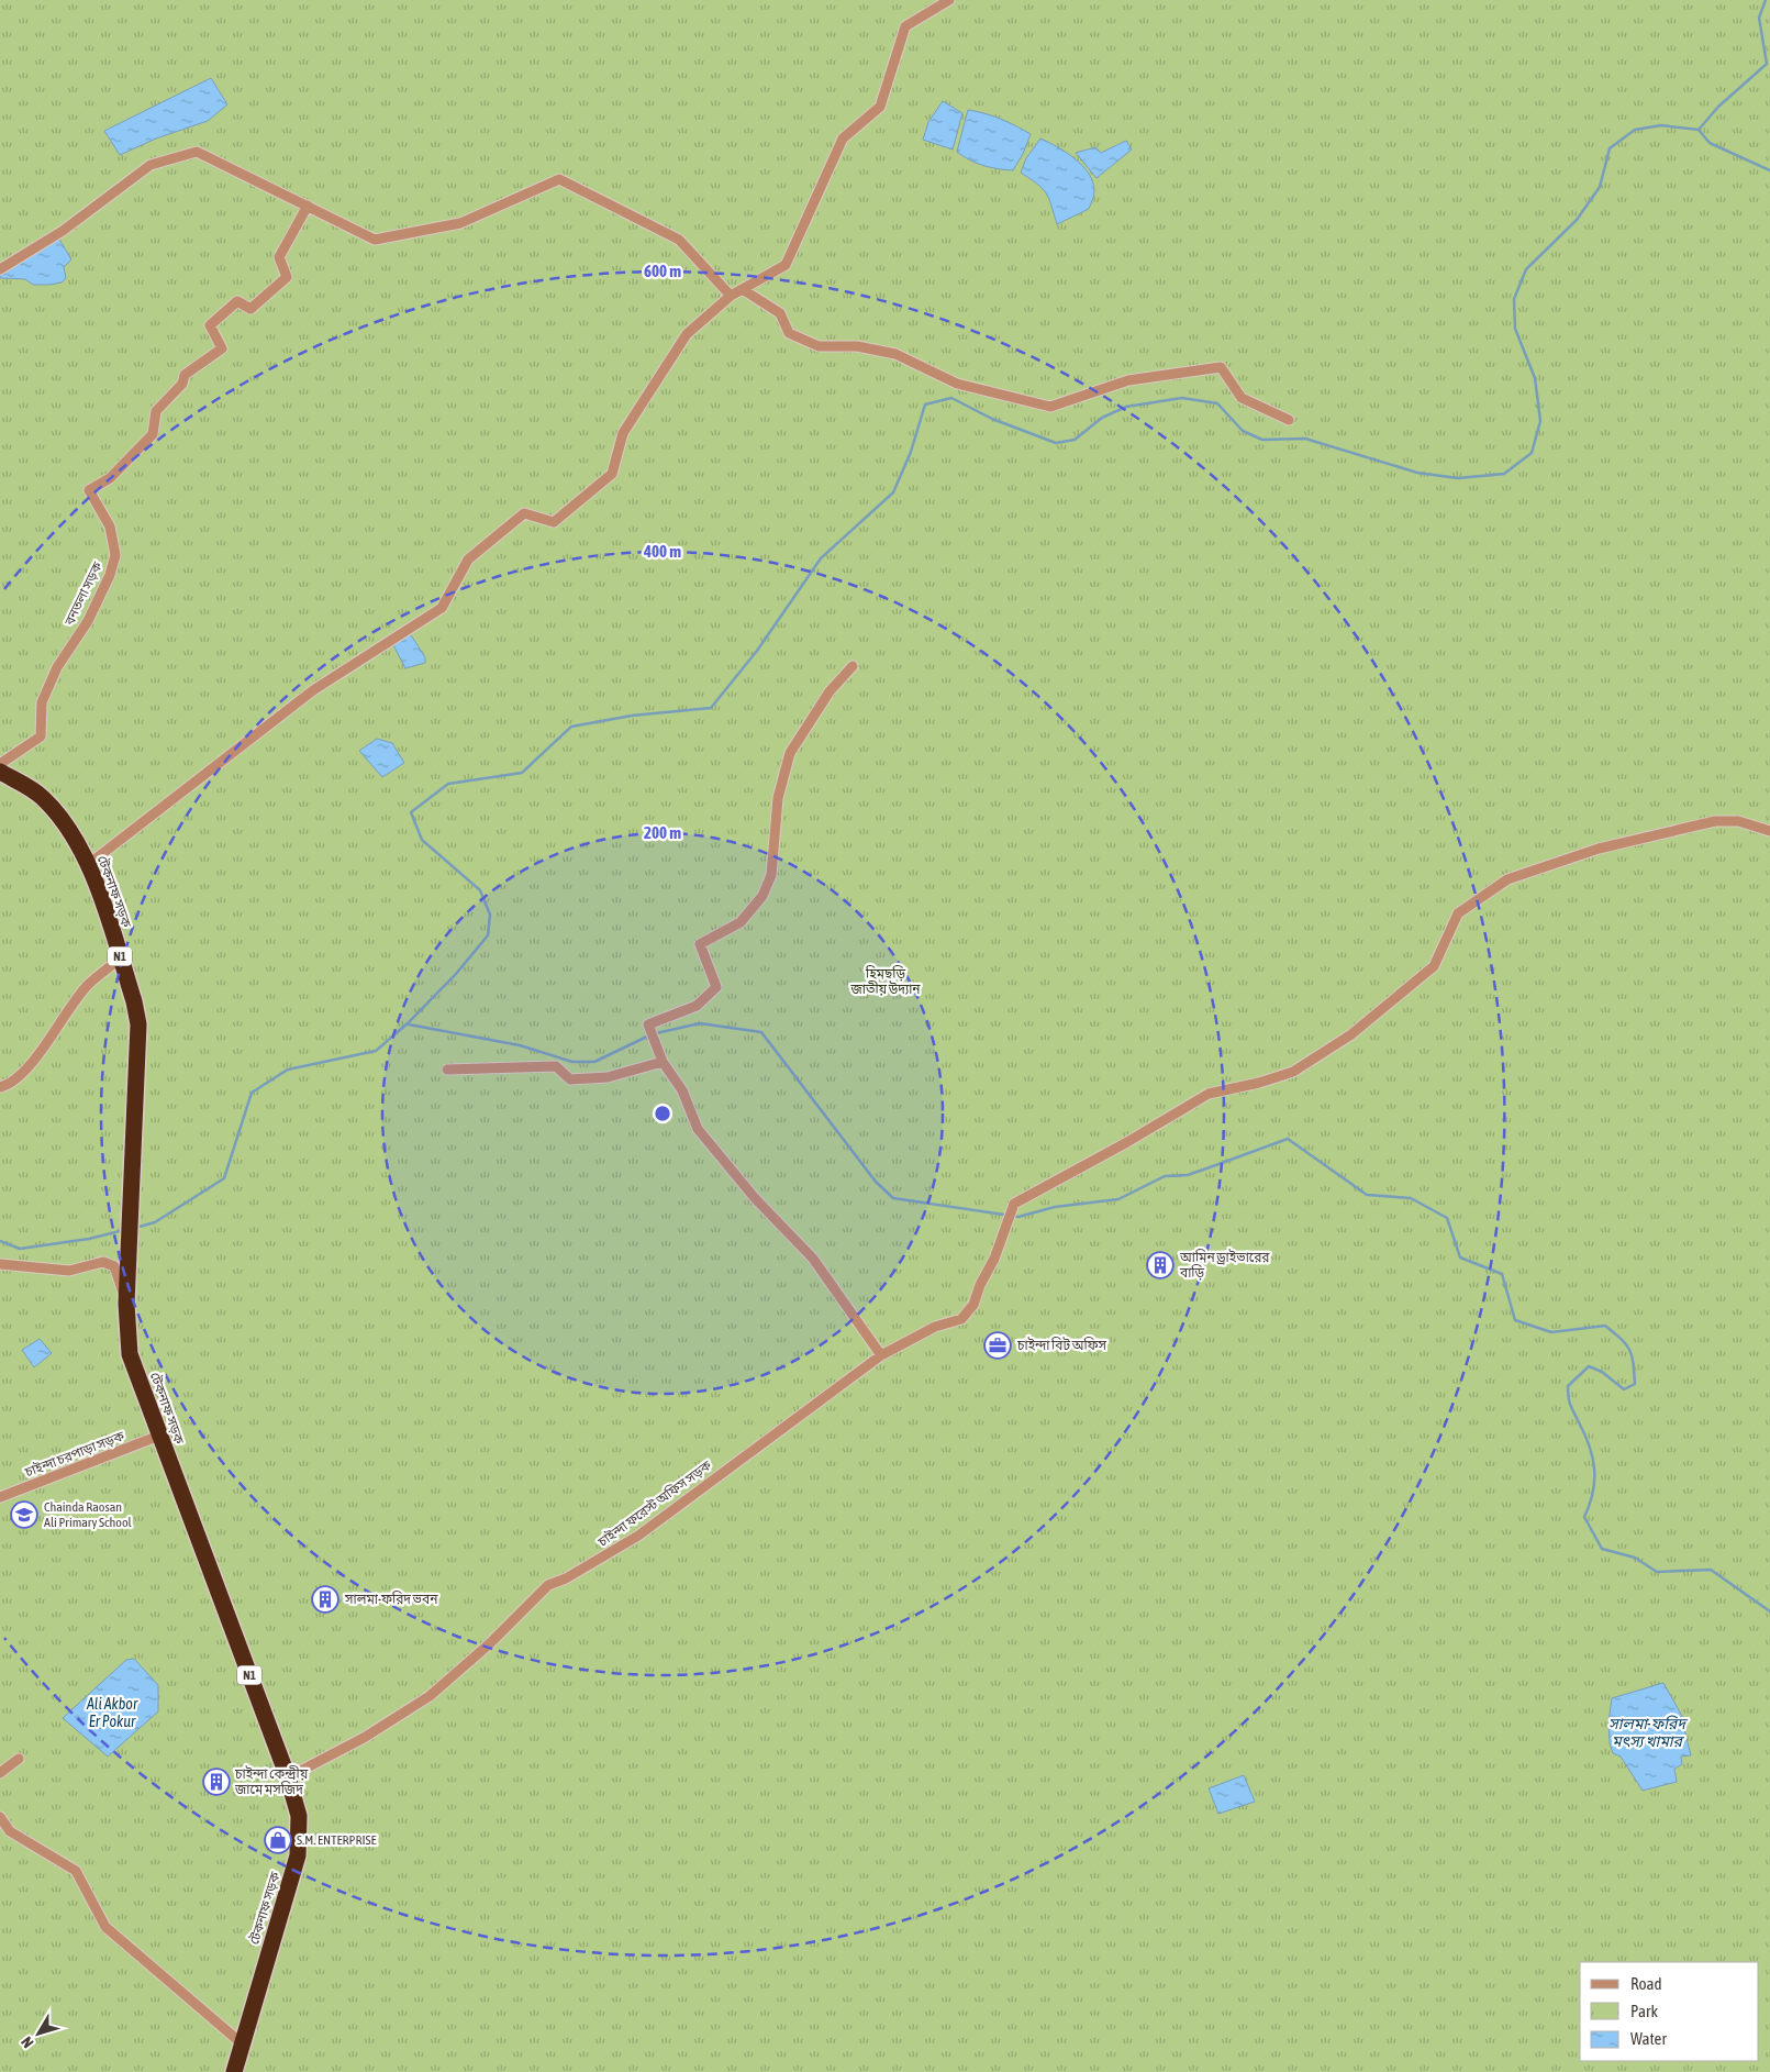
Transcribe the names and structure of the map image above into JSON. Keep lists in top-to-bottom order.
{
  "streets": {
    "highway": ["টেকনাফ সড়ক", "N1"],
    "street": ["বনতলা সড়ক", "চাইন্দা চরপাড়া সড়ক", "চাইন্দা ফরেস্ট অফিস সড়ক"]
  },
  "crossings": [
    ["টেকনাফ সড়ক", "চাইন্দা চরপাড়া সড়ক"],
    ["টেকনাফ সড়ক", "চাইন্দা ফরেস্ট অফিস সড়ক"]
  ],
  "water": ["Ali Akbor Er Pokur", "সালমা-ফরিদ মৎস্য খামার"],
  "parks": ["হিমছড়ি জাতীয় উদ্যান"],
  "places": {
    "building": ["আমিন ড্রাইভারের বাড়ি", "সালমা-ফরিদ ভবন", "চাইন্দা কেন্দ্রীয় জামে মসজিদ"],
    "office": ["চাইন্দা বিট অফিস"],
    "school or university": ["Chainda Raosan Ali Primary School"],
    "shop": ["S.M. ENTERPRISE"]
  },
  "legend": ["Road", "Park", "Water"],
  "north": "bottom left",
  "rings": ["600 m", "400 m", "200 m"]
}
